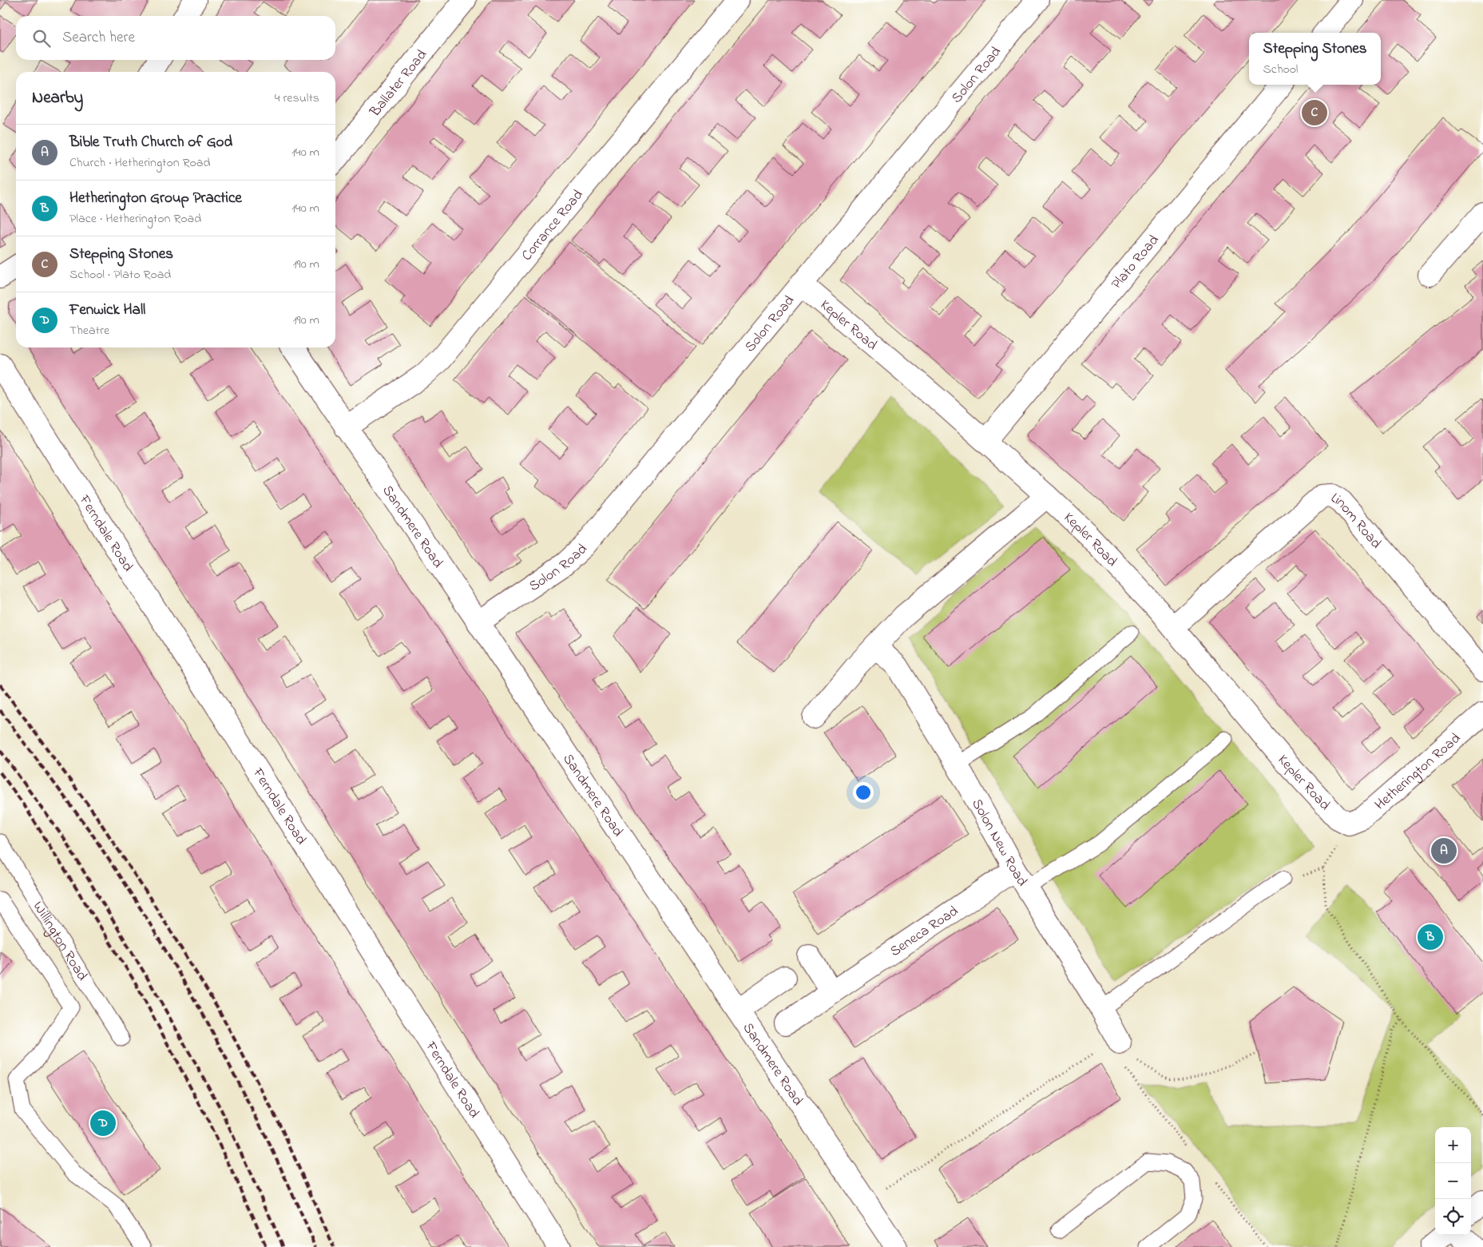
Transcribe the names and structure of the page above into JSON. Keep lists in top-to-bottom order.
{
  "streets": {
    "street": [
      "Solon Road",
      "Ballater Road",
      "Corrance Road",
      "Plato Road",
      "Kepler Road",
      "Linom Road",
      "Sandmere Road",
      "Ferndale Road",
      "Hetherington Road",
      "Solon New Road",
      "Seneca Road"
    ],
    "lane": ["Willington Road"]
  },
  "crossings": [
    ["Solon Road", "Kepler Road"],
    ["Solon Road", "Sandmere Road"],
    ["Corrance Road", "Sandmere Road"],
    ["Plato Road", "Kepler Road"],
    ["Kepler Road", "Linom Road"],
    ["Kepler Road", "Hetherington Road"],
    ["Solon New Road", "Seneca Road"]
  ],
  "page": {
    "search": "Search here",
    "popup": ["Stepping Stones", "School"],
    "heading": ["Nearby", "4 results"],
    "pins": [
      "C",
      "A",
      "B",
      "D"
    ],
    "list": [
      {
        "mark": "A",
        "name": "Bible Truth Church of God",
        "note": "Church · Hetherington Road",
        "value": "140 m"
      },
      {
        "mark": "B",
        "name": "Hetherington Group Practice",
        "note": "Place · Hetherington Road",
        "value": "140 m"
      },
      {
        "mark": "C",
        "name": "Stepping Stones",
        "note": "School · Plato Road",
        "value": "190 m"
      },
      {
        "mark": "D",
        "name": "Fenwick Hall",
        "note": "Theatre",
        "value": "190 m"
      }
    ],
    "map_buttons": ["+", "−"]
  }
}
